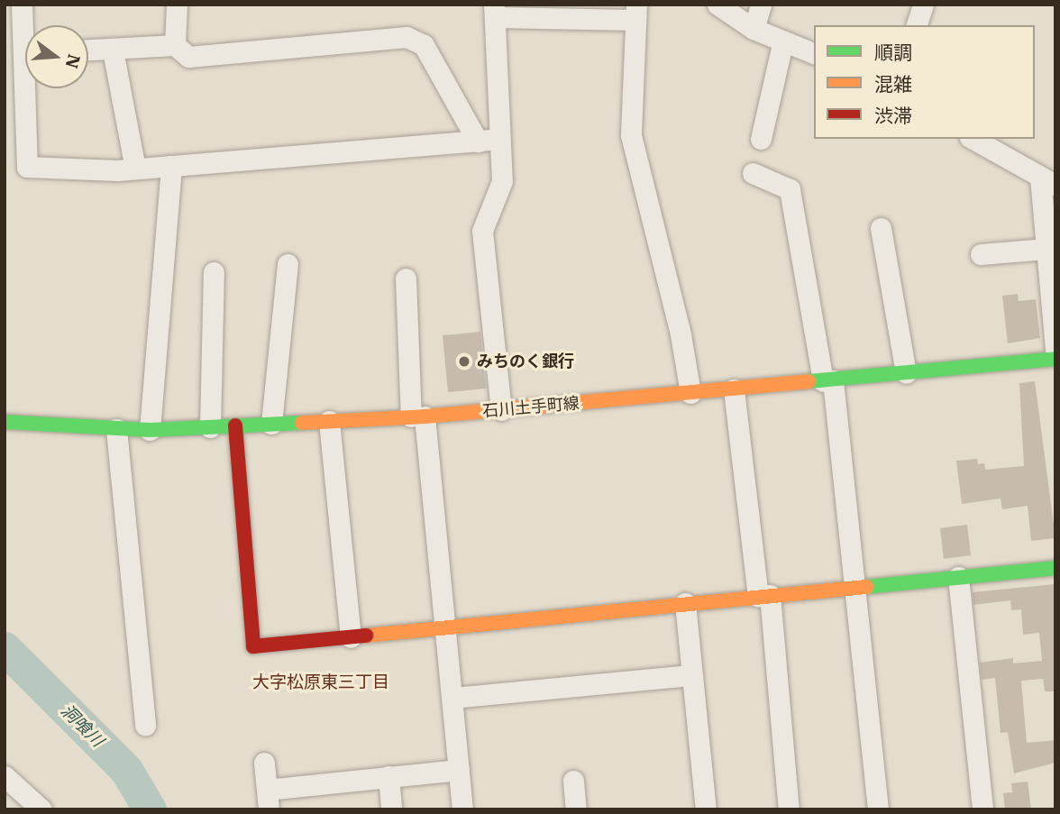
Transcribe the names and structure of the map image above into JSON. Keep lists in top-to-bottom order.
{
  "streets": {
    "main road": ["石川土手町線"]
  },
  "districts": ["大字松原東三丁目"],
  "water": ["洞喰川"],
  "places": ["みちのく銀行"],
  "legend": ["順調", "混雑", "渋滞"],
  "north": "right"
}
